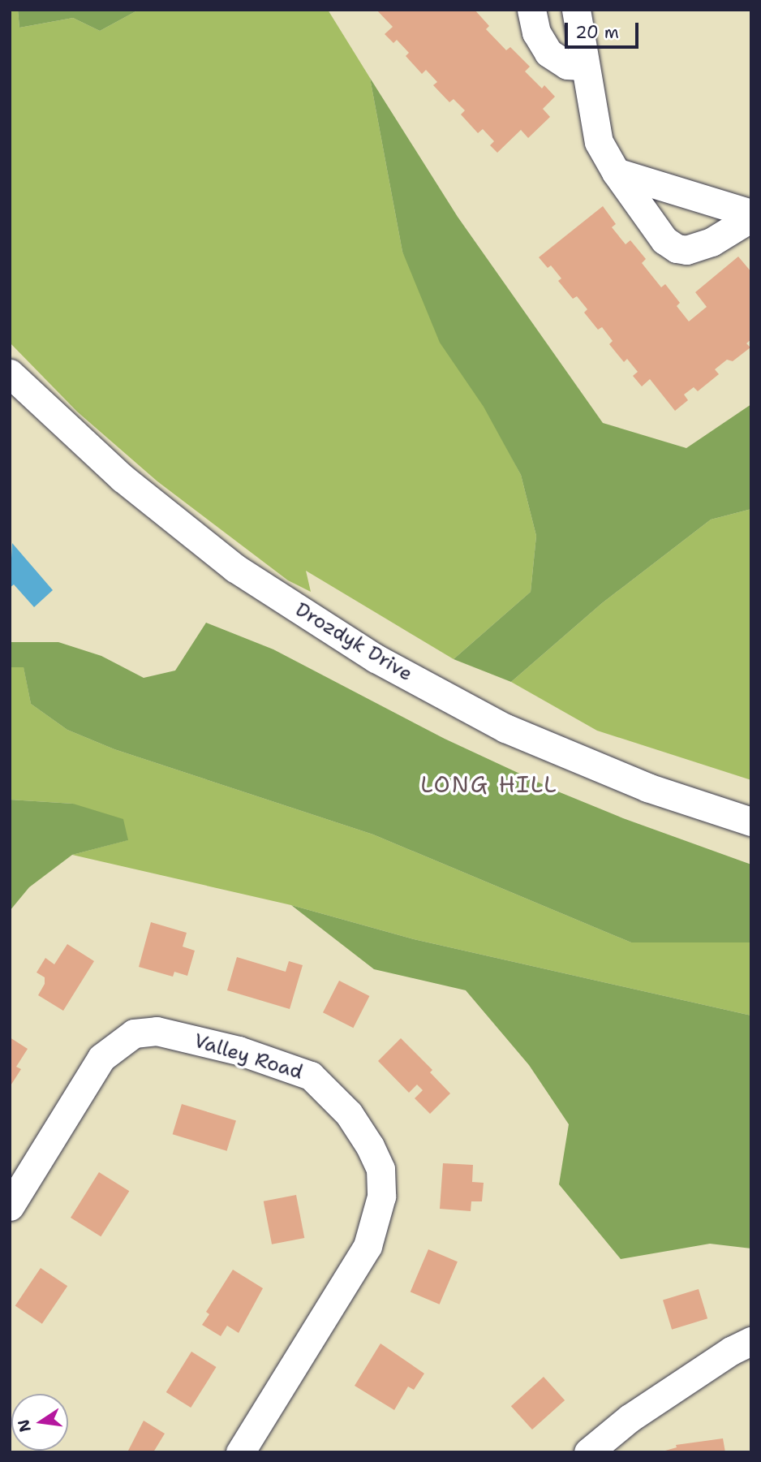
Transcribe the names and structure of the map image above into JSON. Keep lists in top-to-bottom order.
{
  "streets": {
    "street": ["Drozdyk Drive", "Valley Road"]
  },
  "districts": ["LONG HILL"],
  "scale_bar": "20 m",
  "north": "left"
}
